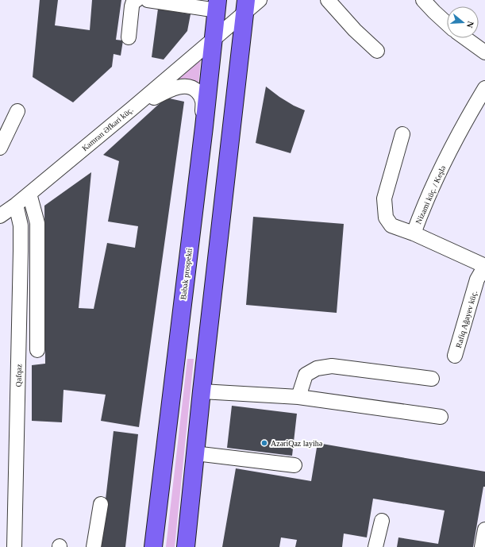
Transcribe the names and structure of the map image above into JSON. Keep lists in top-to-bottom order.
{
  "streets": {
    "main road": ["Babək prospekti"],
    "street": [
      "Kamran Əfkari küç.",
      "Nizami küç. / Keşlə",
      "Rafiq Ağayev küç.",
      "Qafqaz"
    ]
  },
  "crossings": [
    ["Kamran Əfkari küç.", "Babək prospekti"],
    ["Kamran Əfkari küç.", "Qafqaz"],
    ["Nizami küç. / Keşlə", "Rafiq Ağayev küç."]
  ],
  "places": ["AzəriQaz layihə"],
  "north": "right"
}
